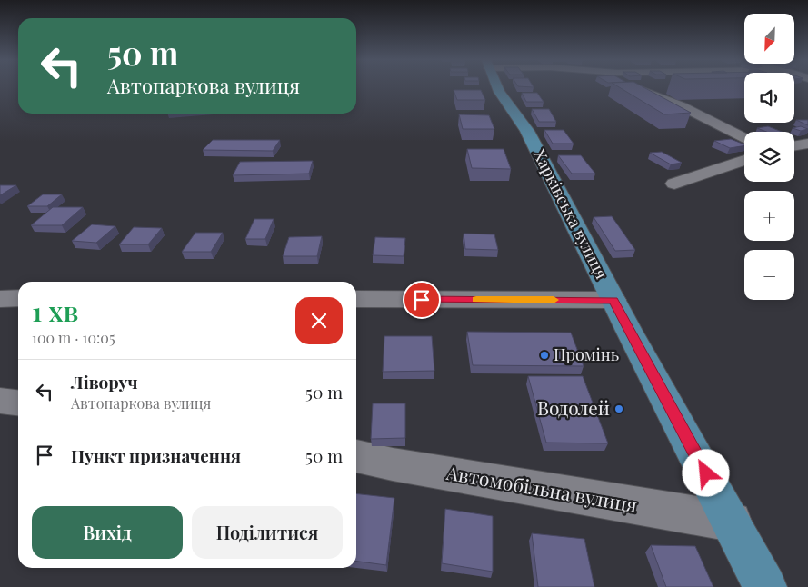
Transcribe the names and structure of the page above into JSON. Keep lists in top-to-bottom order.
{
  "streets": {
    "main road": ["Харківська вулиця"],
    "street": ["Автомобільна вулиця"]
  },
  "crossings": [
    ["Харківська вулиця", "Автомобільна вулиця"]
  ],
  "places": ["Промінь", "Водолей"],
  "north": "bottom left",
  "page": {
    "map_buttons": ["+", "−"],
    "turn": ["50 m", "Автопаркова вулиця"],
    "heading": ["1 хв", "100 m · 10:05"],
    "list": [
      {
        "name": "Ліворуч",
        "note": "Автопаркова вулиця",
        "value": "50 m"
      },
      {
        "name": "Пункт призначення",
        "value": "50 m"
      }
    ],
    "buttons": ["Вихід", "Поділитися"]
  }
}
